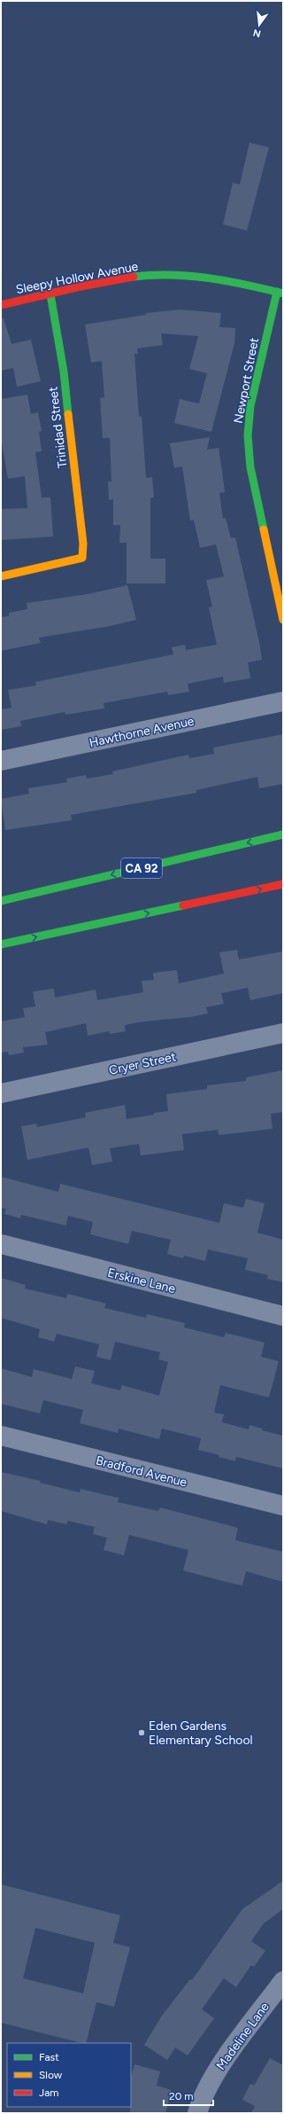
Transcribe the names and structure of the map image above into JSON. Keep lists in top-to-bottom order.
{
  "streets": {
    "main road": [
      "Sleepy Hollow Avenue",
      "Newport Street",
      "Trinidad Street",
      "CA 92"
    ],
    "street": [
      "Hawthorne Avenue",
      "Cryer Street",
      "Erskine Lane",
      "Bradford Avenue",
      "Madeline Lane"
    ]
  },
  "crossings": [
    ["Sleepy Hollow Avenue", "Newport Street"],
    ["Sleepy Hollow Avenue", "Trinidad Street"]
  ],
  "places": ["Eden Gardens Elementary School"],
  "legend": ["Fast", "Slow", "Jam"],
  "scale_bar": "20 m",
  "north": "bottom"
}
